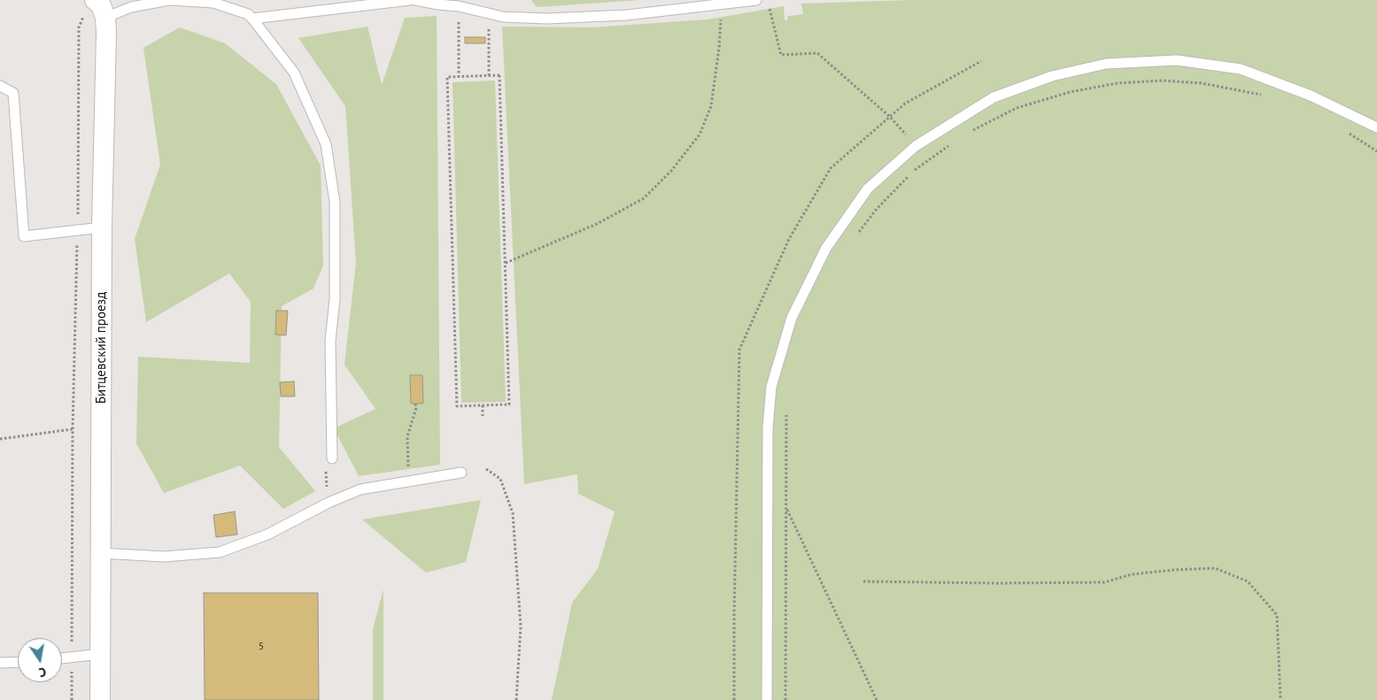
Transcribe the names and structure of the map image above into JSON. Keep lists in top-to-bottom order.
{
  "streets": {
    "street": ["Битцевский проезд"]
  },
  "house_numbers": ["5"],
  "north": "bottom"
}
